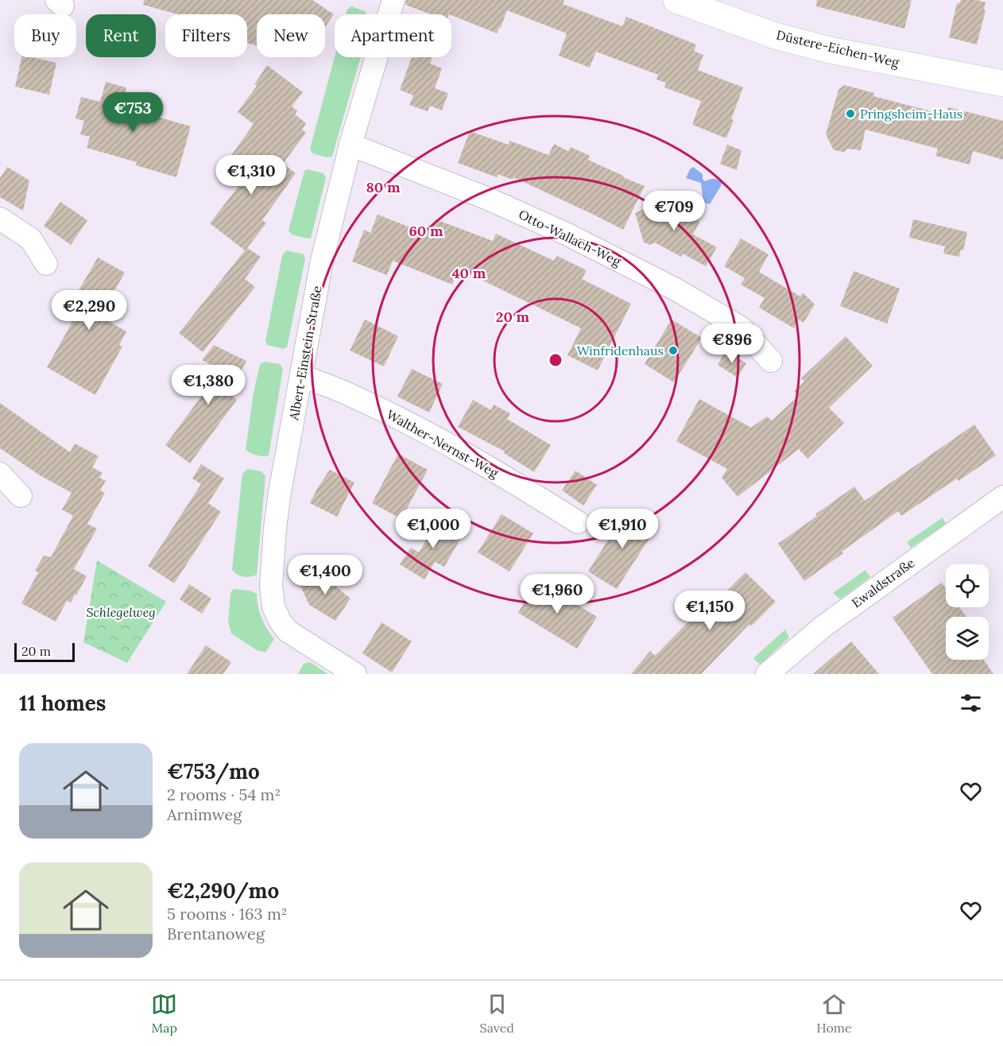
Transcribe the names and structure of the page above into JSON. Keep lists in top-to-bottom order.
{
  "streets": {
    "street": [
      "Düstere-Eichen-Weg",
      "Otto-Wallach-Weg",
      "Albert-Einstein-Straße",
      "Walther-Nernst-Weg",
      "Ewaldstraße"
    ]
  },
  "crossings": [
    ["Otto-Wallach-Weg", "Albert-Einstein-Straße"],
    ["Albert-Einstein-Straße", "Walther-Nernst-Weg"]
  ],
  "parks": ["Schlegelweg"],
  "places": ["Pringsheim-Haus", "Winfridenhaus"],
  "scale_bar": "20 m",
  "page": {
    "chip": [
      "Buy",
      "Rent",
      "Filters",
      "New",
      "Apartment"
    ],
    "price": [
      "€753",
      "€1,310",
      "€709",
      "€2,290",
      "€896",
      "€1,380",
      "€1,000",
      "€1,910",
      "€1,400",
      "€1,960",
      "€1,150"
    ],
    "scale": "20 m",
    "heading": "11 homes",
    "list": [
      {
        "name": "€753/mo",
        "note": "2 rooms · 54 m² · Arnimweg"
      },
      {
        "name": "€2,290/mo",
        "note": "5 rooms · 163 m² · Brentanoweg"
      }
    ],
    "tabs": ["Map", "Saved", "Home"]
  },
  "rings": [
    "80 m",
    "60 m",
    "40 m",
    "20 m"
  ]
}
